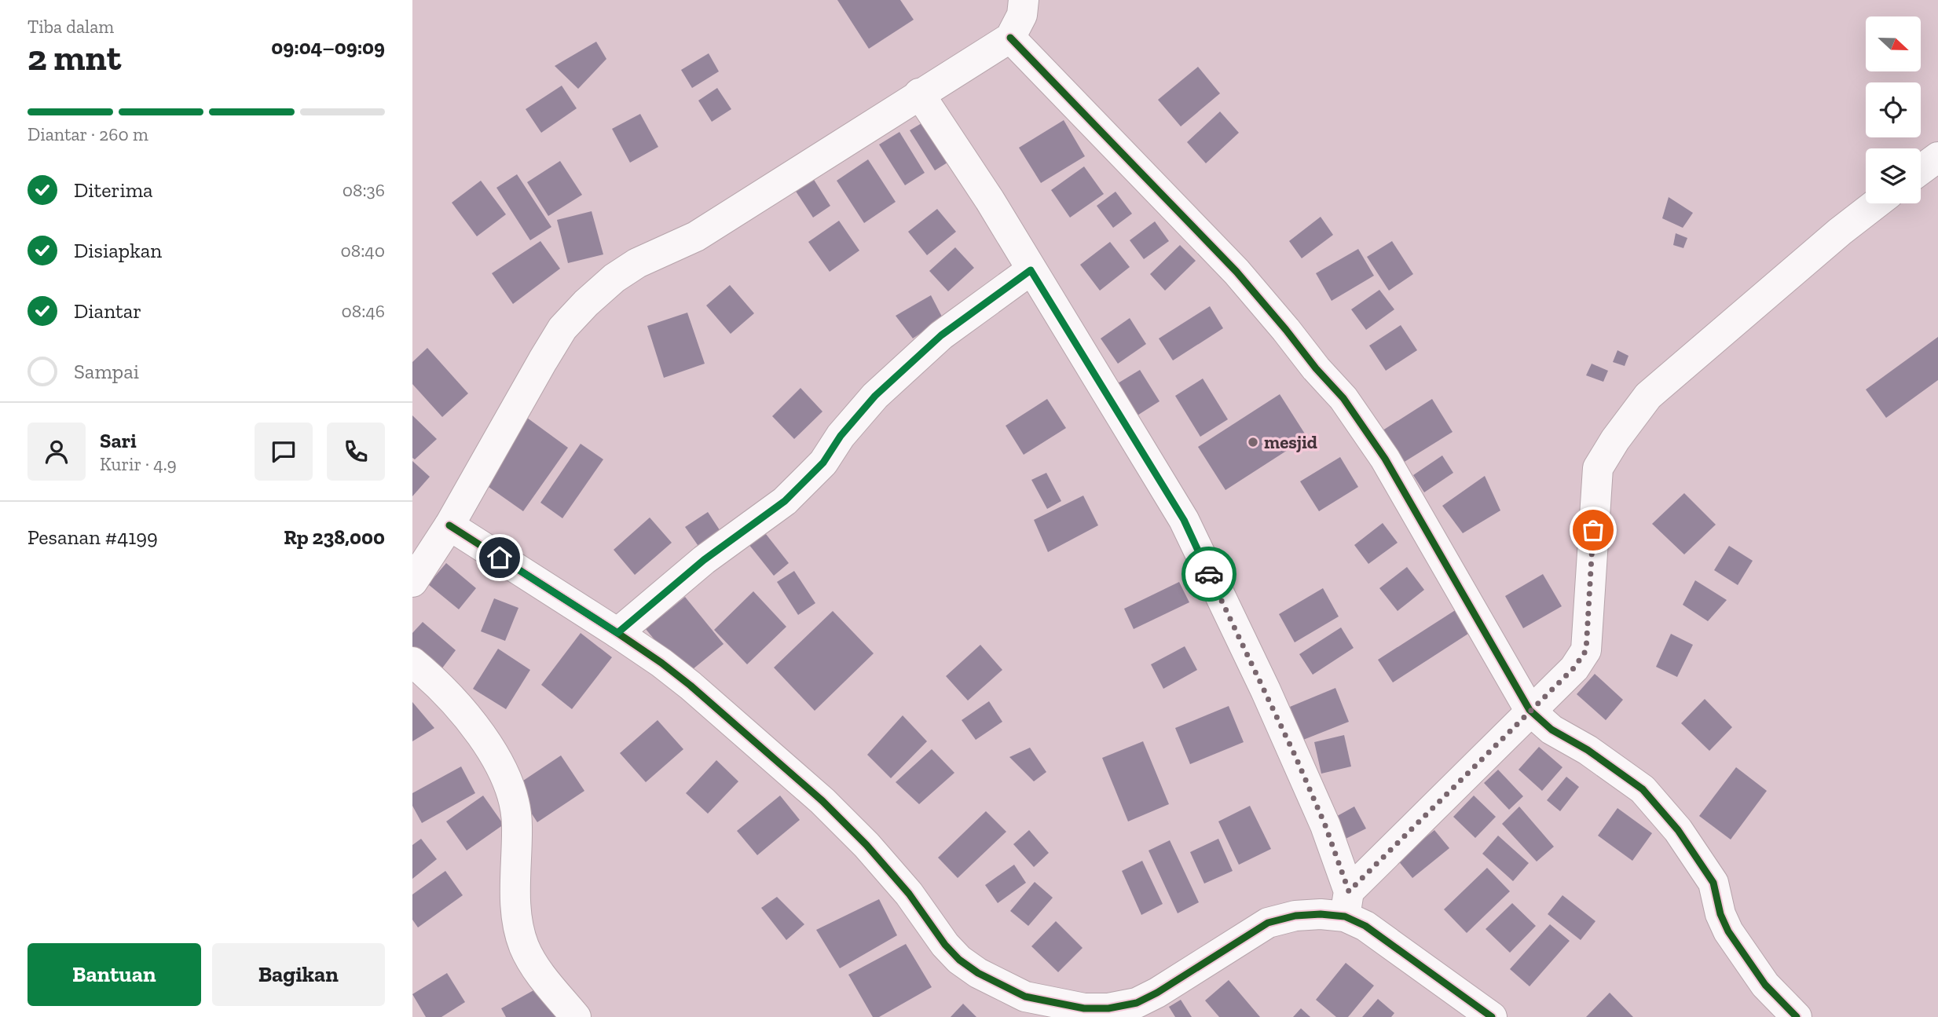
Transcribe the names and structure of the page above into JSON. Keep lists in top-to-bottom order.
{
  "places": ["mesjid"],
  "north": "right",
  "page": {
    "heading": ["2 mnt", "Tiba dalam", "09:04–09:09"],
    "panel": [
      "Sari",
      "Kurir · 4.9",
      "Pesanan #4199",
      "Rp 238,000"
    ],
    "bar": "Diantar · 260 m",
    "list": [
      ["Diterima", "08:36"],
      ["Disiapkan", "08:40"],
      ["Diantar", "08:46"],
      "Sampai"
    ],
    "buttons": ["Bantuan", "Bagikan"]
  }
}
